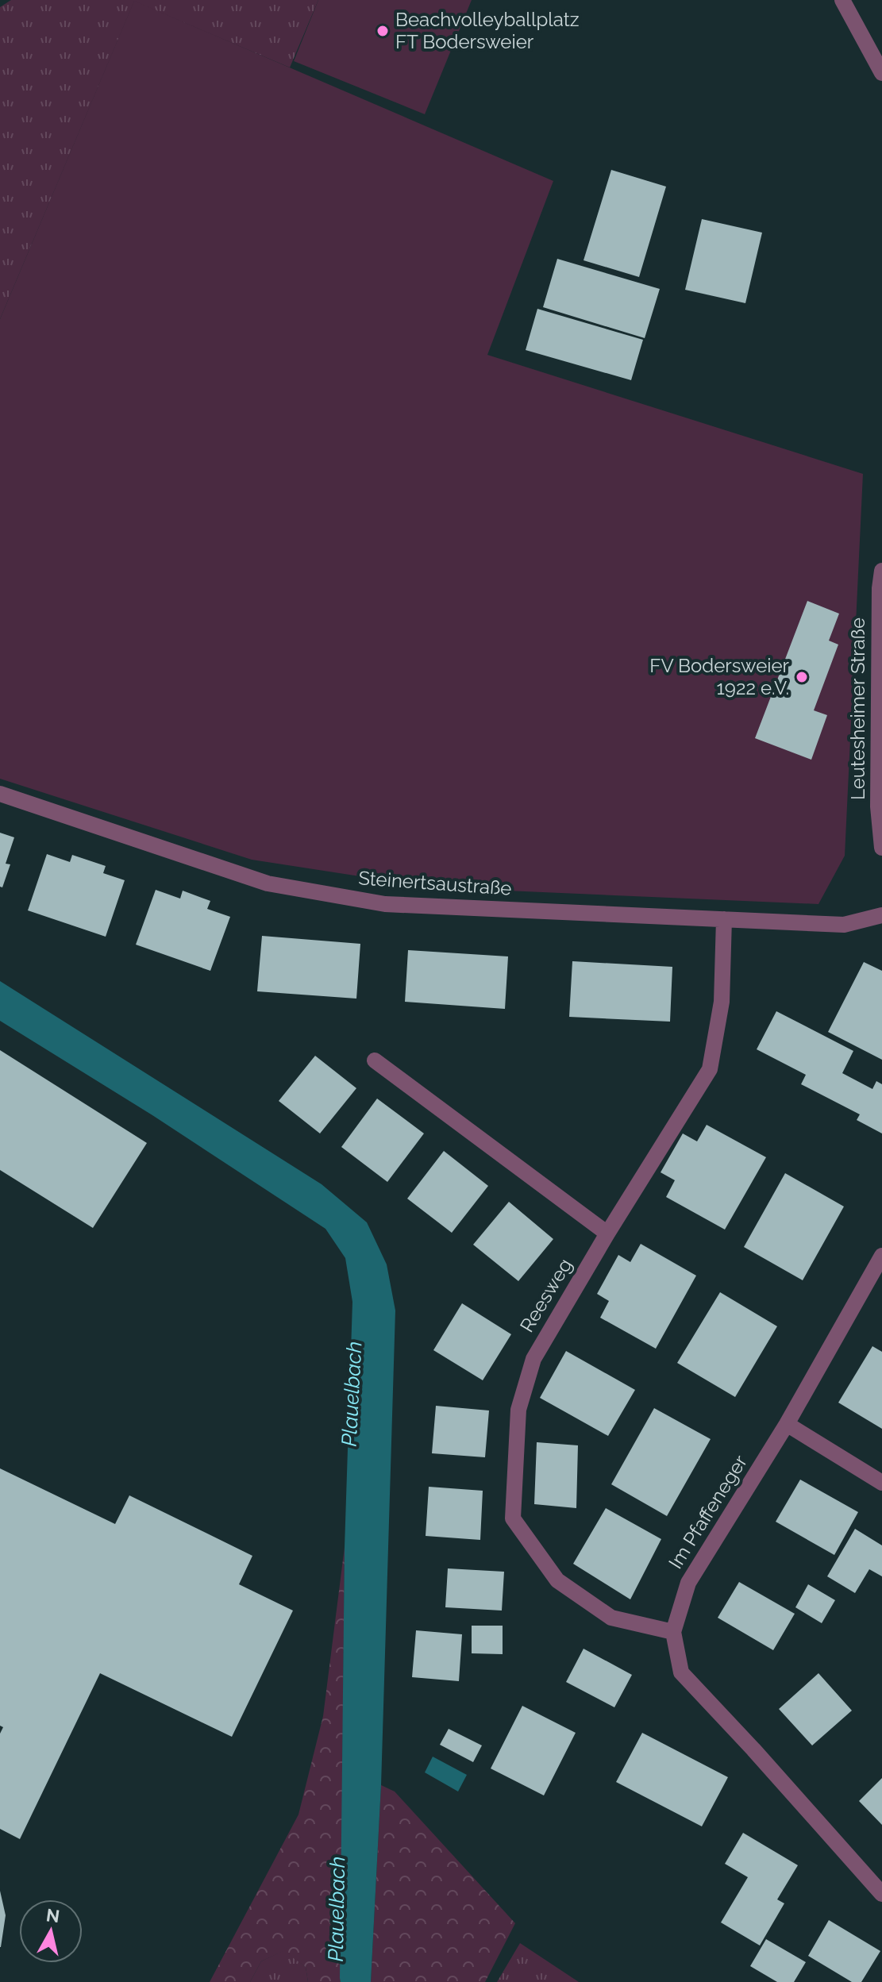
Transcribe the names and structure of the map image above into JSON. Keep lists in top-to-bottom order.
{
  "streets": {
    "street": [
      "Leutesheimer Straße",
      "Steinertsaustraße",
      "Reesweg",
      "Im Pfaffeneger"
    ]
  },
  "crossings": [
    ["Steinertsaustraße", "Reesweg"],
    ["Reesweg", "Im Pfaffeneger"]
  ],
  "water": ["Plauelbach"],
  "places": ["Beachvolleyballplatz FT Bodersweier", "FV Bodersweier 1922 e.V."],
  "north": "top"
}
